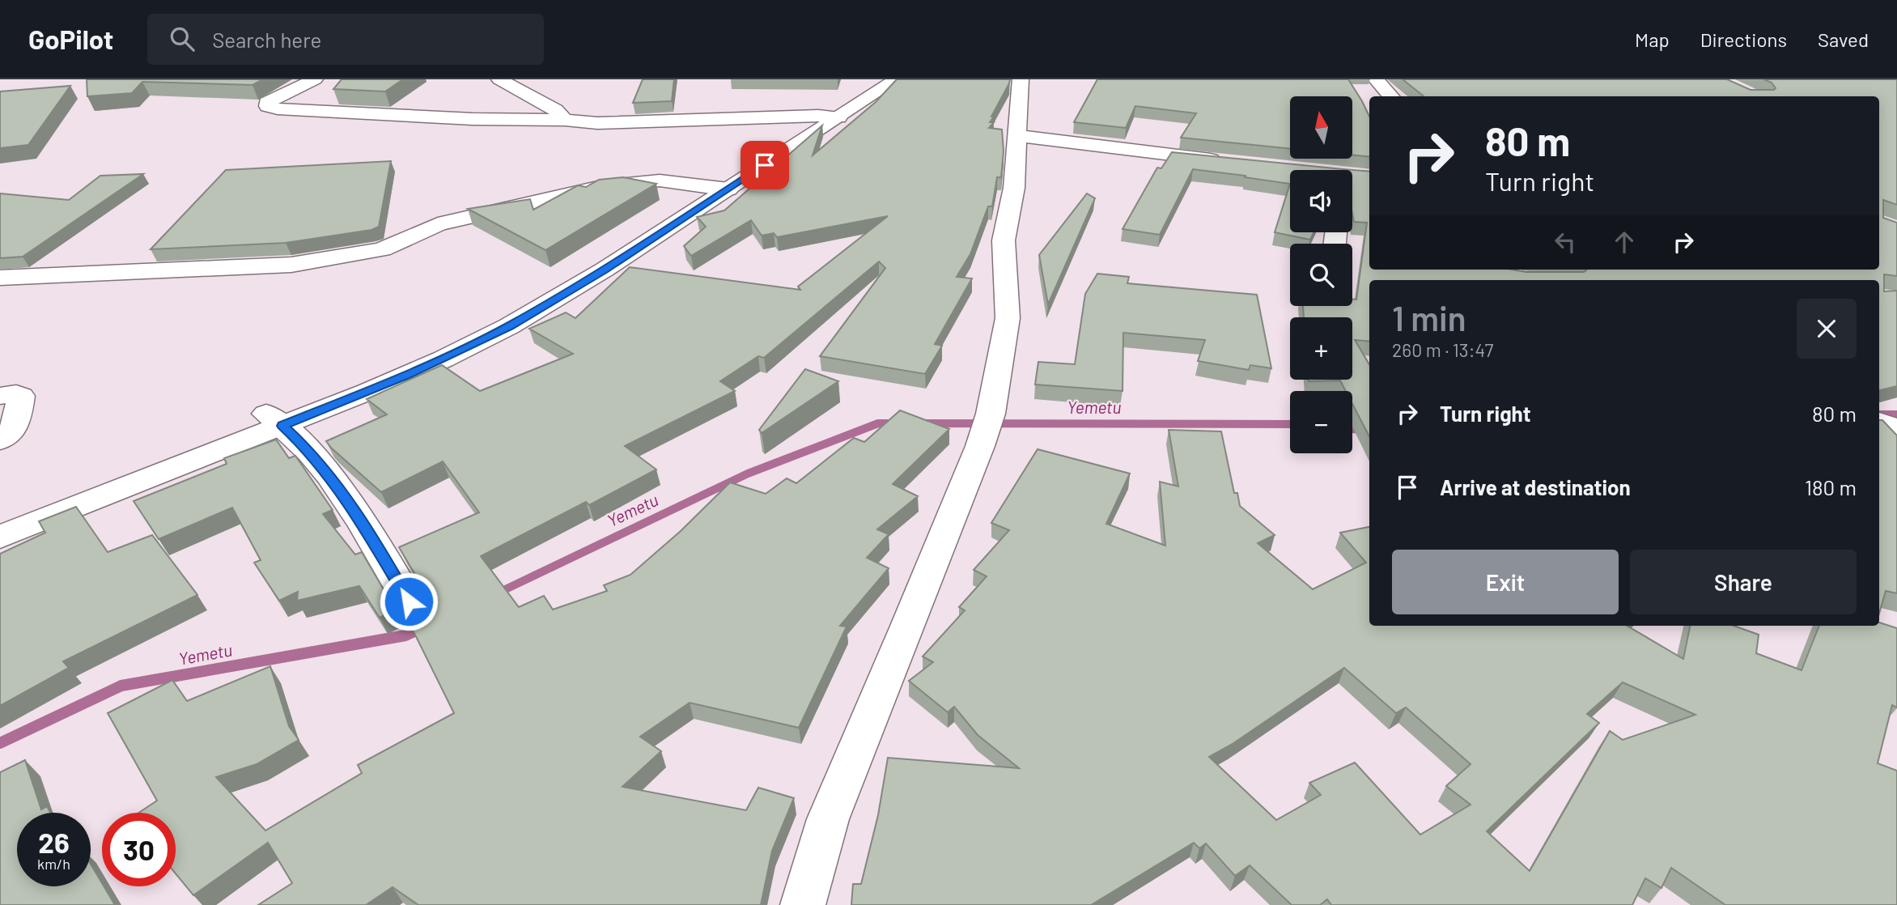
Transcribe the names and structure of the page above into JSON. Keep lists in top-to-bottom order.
{
  "water": ["Yemetu"],
  "north": "top",
  "page": {
    "header": "GoPilot",
    "search": "Search here",
    "nav": ["Map", "Directions", "Saved"],
    "map_buttons": ["+", "−"],
    "turn": ["80 m", "Turn right"],
    "heading": ["1 min", "260 m · 13:47"],
    "list": [
      {
        "name": "Turn right",
        "value": "80 m"
      },
      {
        "name": "Arrive at destination",
        "value": "180 m"
      }
    ],
    "buttons": ["Exit", "Share"],
    "speed": "26 km/h",
    "limit": "30"
  }
}
